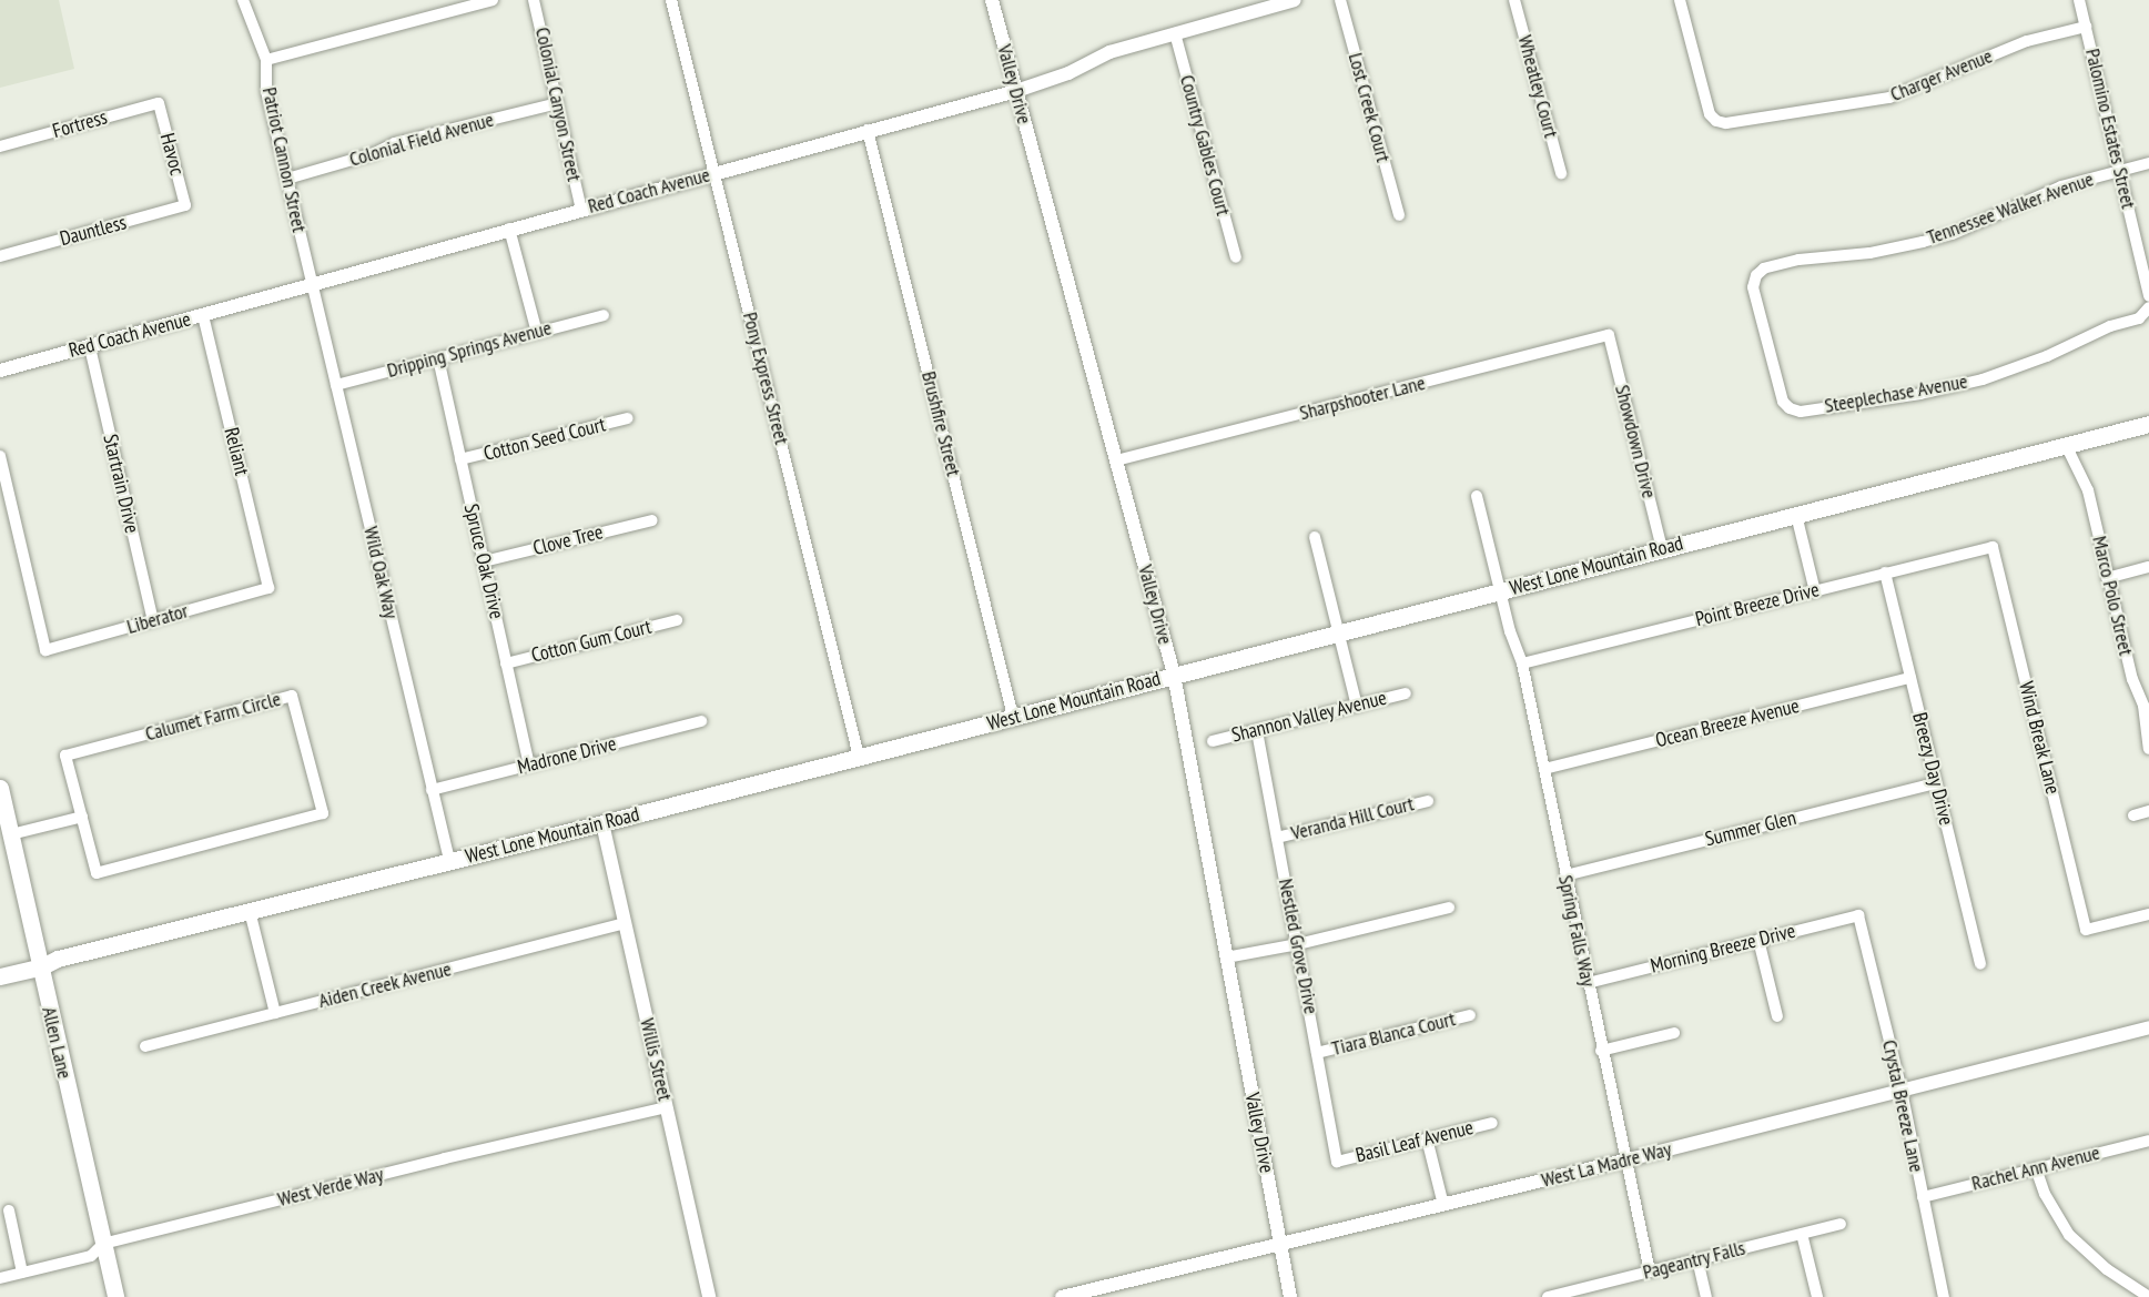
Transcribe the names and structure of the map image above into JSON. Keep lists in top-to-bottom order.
{
  "streets": {
    "main road": ["West Lone Mountain Road", "Allen Lane"],
    "street": [
      "Charger Avenue",
      "Valley Drive",
      "Wheatley Court",
      "Colonial Canyon Street",
      "Lost Creek Court",
      "Fortress",
      "Palomino Estates Street",
      "Colonial Field Avenue",
      "Country Gables Court",
      "Havoc",
      "Patriot Cannon Street",
      "Red Coach Avenue",
      "Tennessee Walker Avenue",
      "Dauntless",
      "Dripping Springs Avenue",
      "Pony Express Street",
      "Steeplechase Avenue",
      "Sharpshooter Lane",
      "Brushfire Street",
      "Cotton Seed Court",
      "Showdown Drive",
      "Reliant",
      "Startrain Drive",
      "Clove Tree",
      "Spruce Oak Drive",
      "Wild Oak Way",
      "Marco Polo Street",
      "Point Breeze Drive",
      "Liberator",
      "Cotton Gum Court",
      "Calumet Farm Circle",
      "Shannon Valley Avenue",
      "Ocean Breeze Avenue",
      "Wind Break Lane",
      "Madrone Drive",
      "Breezy Day Drive",
      "Veranda Hill Court",
      "Summer Glen",
      "Spring Falls Way",
      "Nestled Grove Drive",
      "Morning Breeze Drive",
      "Aiden Creek Avenue",
      "Tiara Blanca Court",
      "Willis Street",
      "Crystal Breeze Lane",
      "Basil Leaf Avenue",
      "West La Madre Way",
      "Rachel Ann Avenue",
      "West Verde Way",
      "Pageantry Falls"
    ]
  },
  "crossings": [
    ["Charger Avenue", "Palomino Estates Street"],
    ["Valley Drive", "Red Coach Avenue"],
    ["Valley Drive", "Sharpshooter Lane"],
    ["Valley Drive", "West Lone Mountain Road"],
    ["Valley Drive", "West La Madre Way"],
    ["Colonial Canyon Street", "Colonial Field Avenue"],
    ["Colonial Canyon Street", "Red Coach Avenue"],
    ["Fortress", "Havoc"],
    ["Palomino Estates Street", "Tennessee Walker Avenue"],
    ["Colonial Field Avenue", "Patriot Cannon Street"],
    ["Country Gables Court", "Red Coach Avenue"],
    ["Havoc", "Dauntless"],
    ["Patriot Cannon Street", "Red Coach Avenue"],
    ["Patriot Cannon Street", "Wild Oak Way"],
    ["Red Coach Avenue", "Pony Express Street"],
    ["Red Coach Avenue", "Brushfire Street"],
    ["Red Coach Avenue", "Reliant"],
    ["Red Coach Avenue", "Startrain Drive"],
    ["Red Coach Avenue", "Wild Oak Way"],
    ["Tennessee Walker Avenue", "Steeplechase Avenue"],
    ["Dripping Springs Avenue", "Spruce Oak Drive"],
    ["Dripping Springs Avenue", "Wild Oak Way"],
    ["Pony Express Street", "West Lone Mountain Road"],
    ["Sharpshooter Lane", "Showdown Drive"],
    ["Brushfire Street", "West Lone Mountain Road"],
    ["Cotton Seed Court", "Spruce Oak Drive"],
    ["Showdown Drive", "West Lone Mountain Road"],
    ["Reliant", "Liberator"],
    ["Startrain Drive", "Liberator"],
    ["Clove Tree", "Spruce Oak Drive"],
    ["Spruce Oak Drive", "Cotton Gum Court"],
    ["Spruce Oak Drive", "Madrone Drive"],
    ["West Lone Mountain Road", "Wild Oak Way"],
    ["West Lone Mountain Road", "Marco Polo Street"],
    ["West Lone Mountain Road", "Spring Falls Way"],
    ["West Lone Mountain Road", "Allen Lane"],
    ["West Lone Mountain Road", "Willis Street"],
    ["Wild Oak Way", "Madrone Drive"],
    ["Point Breeze Drive", "Wind Break Lane"],
    ["Point Breeze Drive", "Breezy Day Drive"],
    ["Point Breeze Drive", "Spring Falls Way"],
    ["Shannon Valley Avenue", "Nestled Grove Drive"],
    ["Ocean Breeze Avenue", "Breezy Day Drive"],
    ["Ocean Breeze Avenue", "Spring Falls Way"],
    ["Breezy Day Drive", "Summer Glen"],
    ["Veranda Hill Court", "Nestled Grove Drive"],
    ["Summer Glen", "Spring Falls Way"],
    ["Spring Falls Way", "Morning Breeze Drive"],
    ["Spring Falls Way", "West La Madre Way"],
    ["Spring Falls Way", "Pageantry Falls"],
    ["Nestled Grove Drive", "Tiara Blanca Court"],
    ["Nestled Grove Drive", "Basil Leaf Avenue"],
    ["Morning Breeze Drive", "Crystal Breeze Lane"],
    ["Aiden Creek Avenue", "Willis Street"],
    ["Allen Lane", "West Verde Way"],
    ["Willis Street", "West Verde Way"],
    ["Crystal Breeze Lane", "West La Madre Way"],
    ["Crystal Breeze Lane", "Rachel Ann Avenue"]
  ]
}
